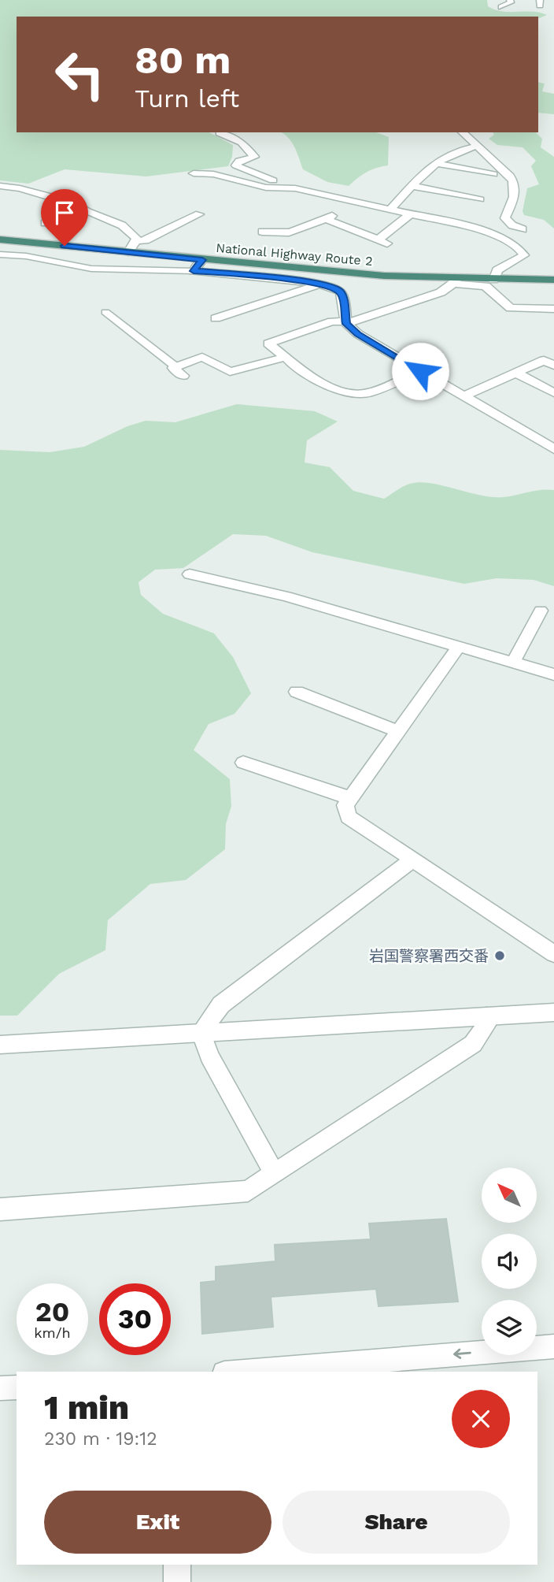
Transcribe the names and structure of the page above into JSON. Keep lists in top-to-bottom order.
{
  "streets": {
    "highway": ["National Highway Route 2"]
  },
  "places": ["岩国警察署西交番"],
  "north": "top left",
  "page": {
    "turn": ["80 m", "Turn left"],
    "speed": "20 km/h",
    "limit": "30",
    "heading": ["1 min", "230 m · 19:12"],
    "buttons": ["Exit", "Share"]
  }
}
